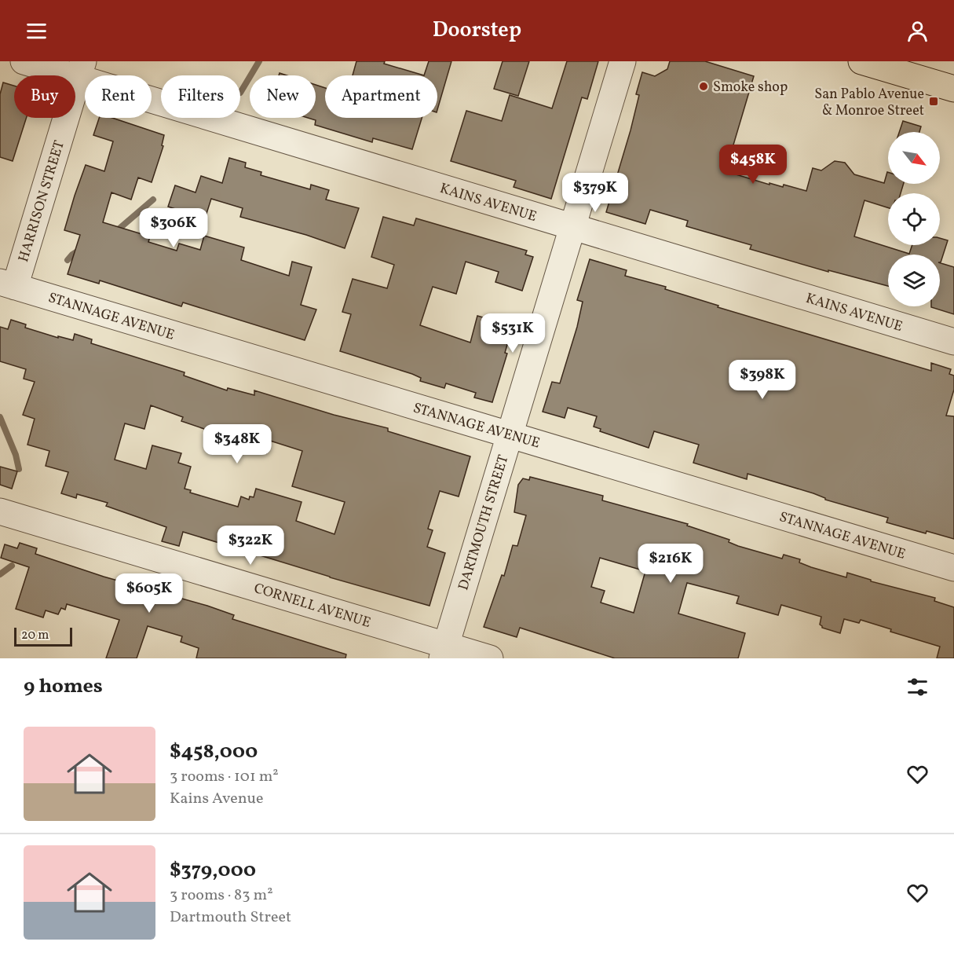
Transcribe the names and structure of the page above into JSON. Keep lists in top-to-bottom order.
{
  "streets": {
    "street": [
      "HARRISON STREET",
      "KAINS AVENUE",
      "STANNAGE AVENUE",
      "DARTMOUTH STREET",
      "CORNELL AVENUE"
    ]
  },
  "crossings": [
    ["HARRISON STREET", "KAINS AVENUE"],
    ["HARRISON STREET", "STANNAGE AVENUE"],
    ["KAINS AVENUE", "DARTMOUTH STREET"],
    ["STANNAGE AVENUE", "DARTMOUTH STREET"],
    ["DARTMOUTH STREET", "CORNELL AVENUE"]
  ],
  "places": {
    "other": ["Smoke shop"],
    "transit": ["San Pablo Avenue & Monroe Street"]
  },
  "scale_bar": "20 m",
  "north": "bottom right",
  "page": {
    "header": "Doorstep",
    "chip": [
      "Buy",
      "Rent",
      "Filters",
      "New",
      "Apartment"
    ],
    "price": [
      "$458K",
      "$379K",
      "$306K",
      "$531K",
      "$398K",
      "$348K",
      "$322K",
      "$216K",
      "$605K"
    ],
    "scale": "20 m",
    "heading": "9 homes",
    "list": [
      {
        "name": "$458,000",
        "note": "3 rooms · 101 m² · Kains Avenue"
      },
      {
        "name": "$379,000",
        "note": "3 rooms · 83 m² · Dartmouth Street"
      }
    ]
  }
}
